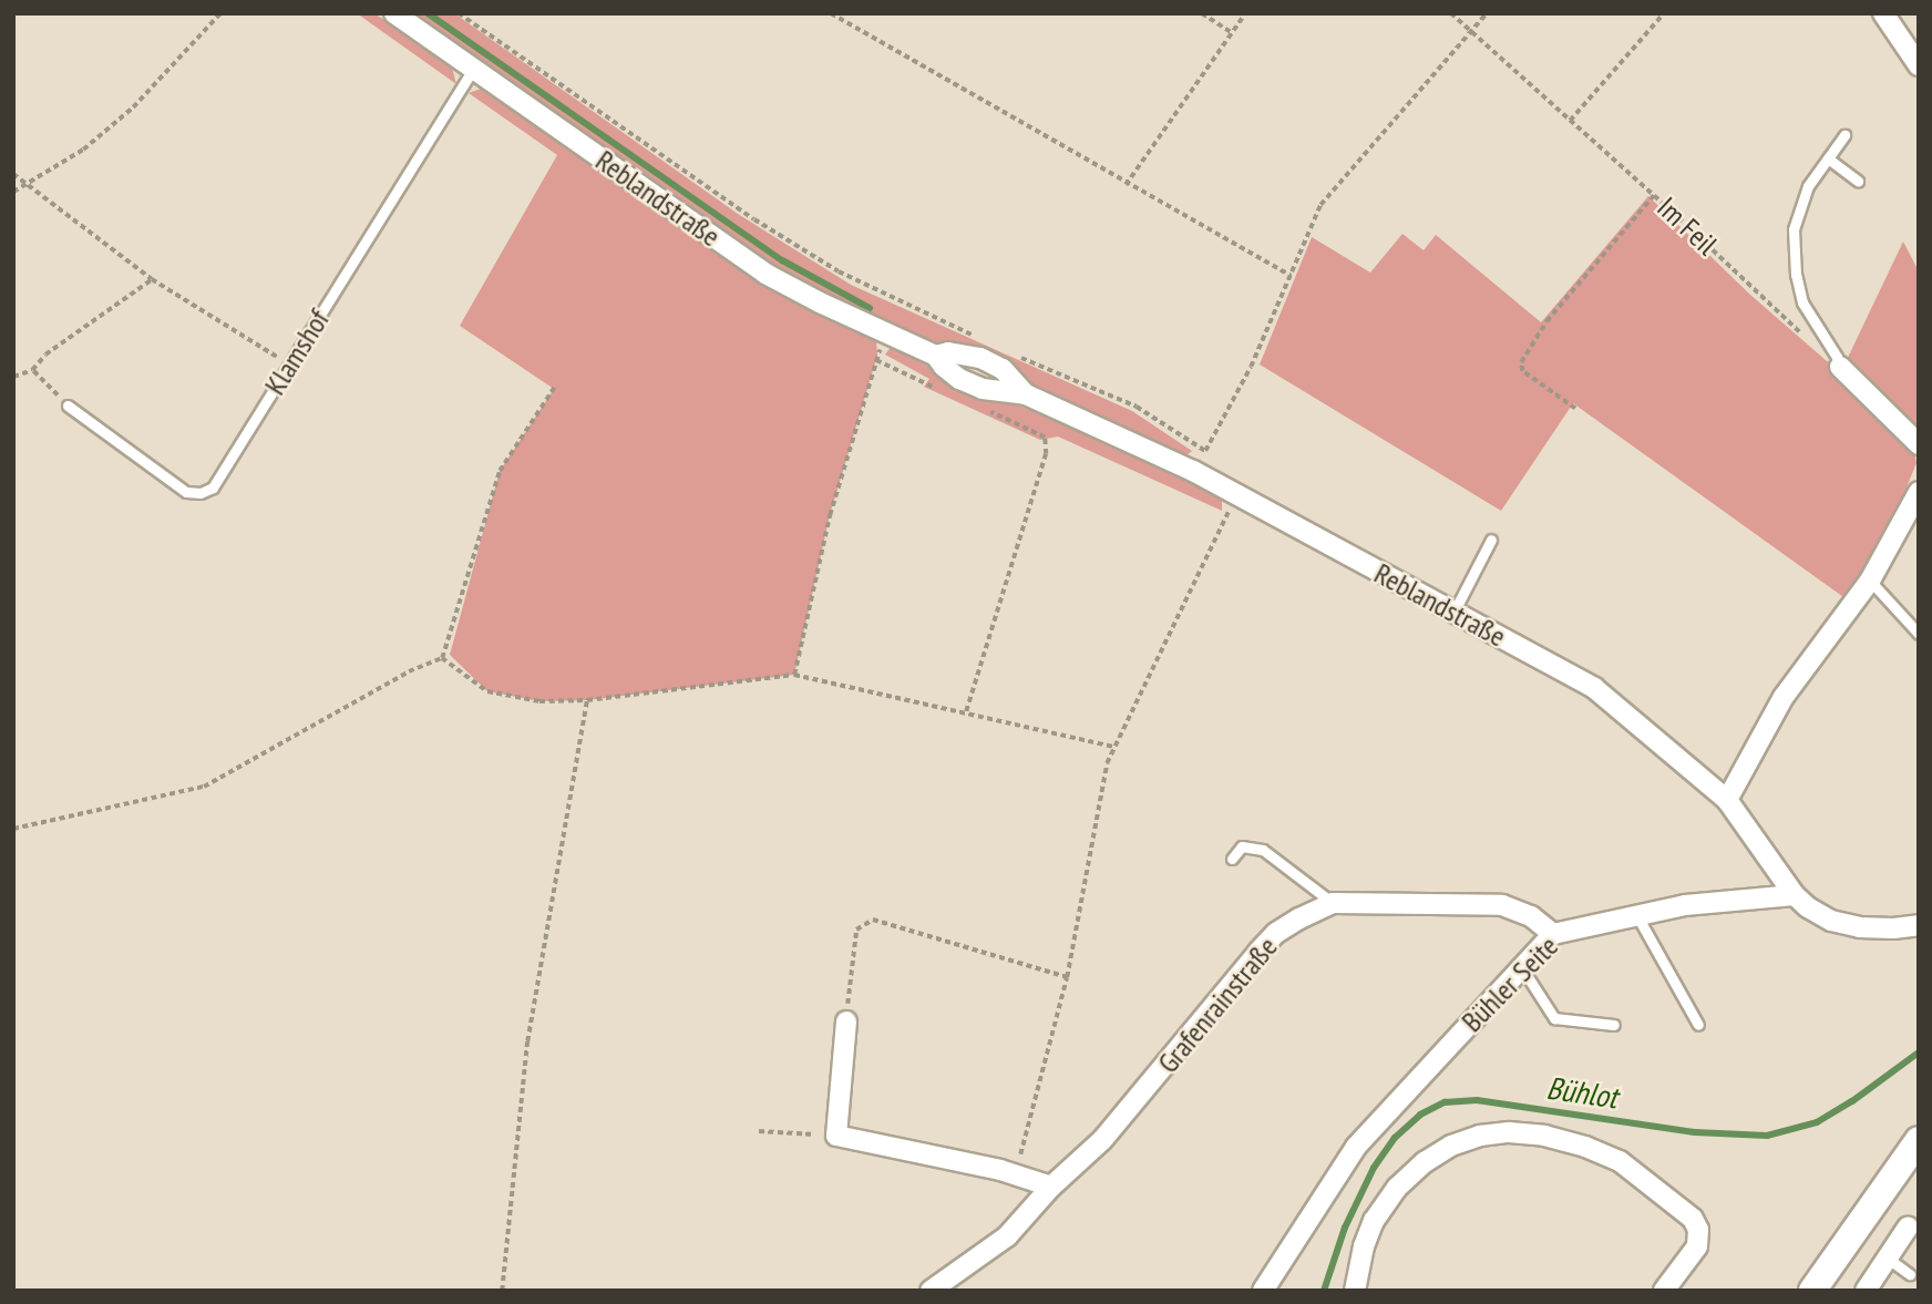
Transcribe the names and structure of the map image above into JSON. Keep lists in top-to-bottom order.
{
  "streets": {
    "street": ["Reblandstraße", "Bühler Seite", "Grafenrainstraße"],
    "lane": ["Klamshof"],
    "path": ["Im Feil"]
  },
  "crossings": [
    ["Reblandstraße", "Klamshof"],
    ["Reblandstraße", "Bühler Seite"],
    ["Bühler Seite", "Grafenrainstraße"]
  ],
  "water": ["Bühlot"]
}
